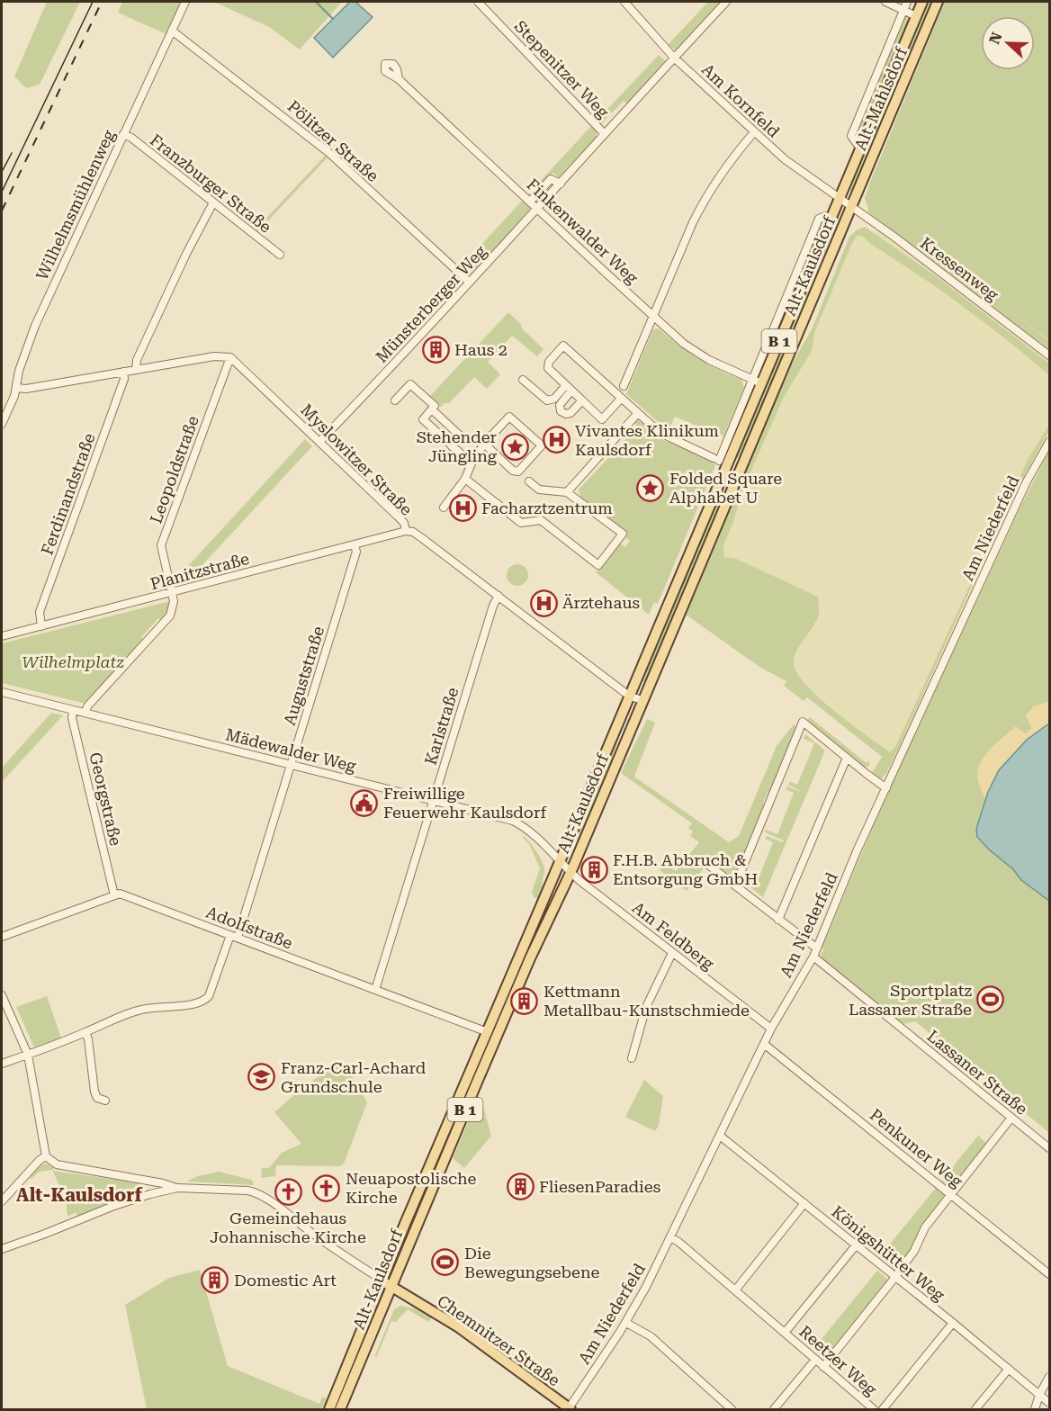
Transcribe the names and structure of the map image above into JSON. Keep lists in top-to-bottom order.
{
  "streets": {
    "main road": [
      "Alt-Mahlsdorf",
      "Alt-Kaulsdorf",
      "B 1",
      "Chemnitzer Straße"
    ],
    "street": [
      "Stepenitzer Weg",
      "Am Kornfeld",
      "Pölitzer Straße",
      "Franzburger Straße",
      "Wilhelmsmühlenweg",
      "Finkenwalder Weg",
      "Kressenweg",
      "Münsterberger Weg",
      "Myslowitzer Straße",
      "Leopoldstraße",
      "Ferdinandstraße",
      "Am Niederfeld",
      "Planitzstraße",
      "Auguststraße",
      "Karlstraße",
      "Mädewalder Weg",
      "Georgstraße",
      "Adolfstraße",
      "Am Feldberg",
      "Lassaner Straße",
      "Penkuner Weg",
      "Königshütter Weg",
      "Reetzer Weg"
    ]
  },
  "crossings": [
    ["Stepenitzer Weg", "Münsterberger Weg"],
    ["Alt-Mahlsdorf", "Am Kornfeld"],
    ["Alt-Mahlsdorf", "Alt-Kaulsdorf"],
    ["Alt-Mahlsdorf", "Kressenweg"],
    ["Am Kornfeld", "Alt-Kaulsdorf"],
    ["Am Kornfeld", "Kressenweg"],
    ["Am Kornfeld", "Münsterberger Weg"],
    ["Pölitzer Straße", "Wilhelmsmühlenweg"],
    ["Pölitzer Straße", "Münsterberger Weg"],
    ["Franzburger Straße", "Wilhelmsmühlenweg"],
    ["Finkenwalder Weg", "Alt-Kaulsdorf"],
    ["Finkenwalder Weg", "Münsterberger Weg"],
    ["Alt-Kaulsdorf", "Kressenweg"],
    ["Alt-Kaulsdorf", "Myslowitzer Straße"],
    ["Alt-Kaulsdorf", "Mädewalder Weg"],
    ["Alt-Kaulsdorf", "Adolfstraße"],
    ["Alt-Kaulsdorf", "Am Feldberg"],
    ["Alt-Kaulsdorf", "Chemnitzer Straße"],
    ["Münsterberger Weg", "Myslowitzer Straße"],
    ["Myslowitzer Straße", "Leopoldstraße"],
    ["Myslowitzer Straße", "Planitzstraße"],
    ["Myslowitzer Straße", "Karlstraße"],
    ["Leopoldstraße", "Planitzstraße"],
    ["Ferdinandstraße", "Planitzstraße"],
    ["Am Niederfeld", "Am Feldberg"],
    ["Am Niederfeld", "Lassaner Straße"],
    ["Am Niederfeld", "Penkuner Weg"],
    ["Am Niederfeld", "Königshütter Weg"],
    ["Am Niederfeld", "Chemnitzer Straße"],
    ["Am Niederfeld", "Reetzer Weg"],
    ["Planitzstraße", "Auguststraße"],
    ["Auguststraße", "Mädewalder Weg"],
    ["Auguststraße", "Adolfstraße"],
    ["Karlstraße", "Mädewalder Weg"],
    ["Karlstraße", "Adolfstraße"],
    ["Mädewalder Weg", "Georgstraße"],
    ["Mädewalder Weg", "Am Feldberg"],
    ["Georgstraße", "Adolfstraße"],
    ["Königshütter Weg", "Reetzer Weg"]
  ],
  "districts": ["Alt-Kaulsdorf"],
  "parks": ["Wilhelmplatz"],
  "places": {
    "building": [
      "Haus 2",
      "F.H.B. Abbruch & Entsorgung GmbH",
      "Kettmann Metallbau-Kunstschmiede",
      "FliesenParadies",
      "Domestic Art"
    ],
    "hospital": ["Vivantes Klinikum Kaulsdorf", "Facharztzentrum", "Ärztehaus"],
    "place": ["Stehender Jüngling", "Folded Square Alphabet U"],
    "public building": ["Freiwillige Feuerwehr Kaulsdorf"],
    "sports": ["Sportplatz Lassaner Straße", "Die Bewegungsebene"],
    "school or university": ["Franz-Carl-Achard Grundschule"],
    "church": ["Neuapostolische Kirche", "Gemeindehaus Johannische Kirche"]
  },
  "north": "left"
}
